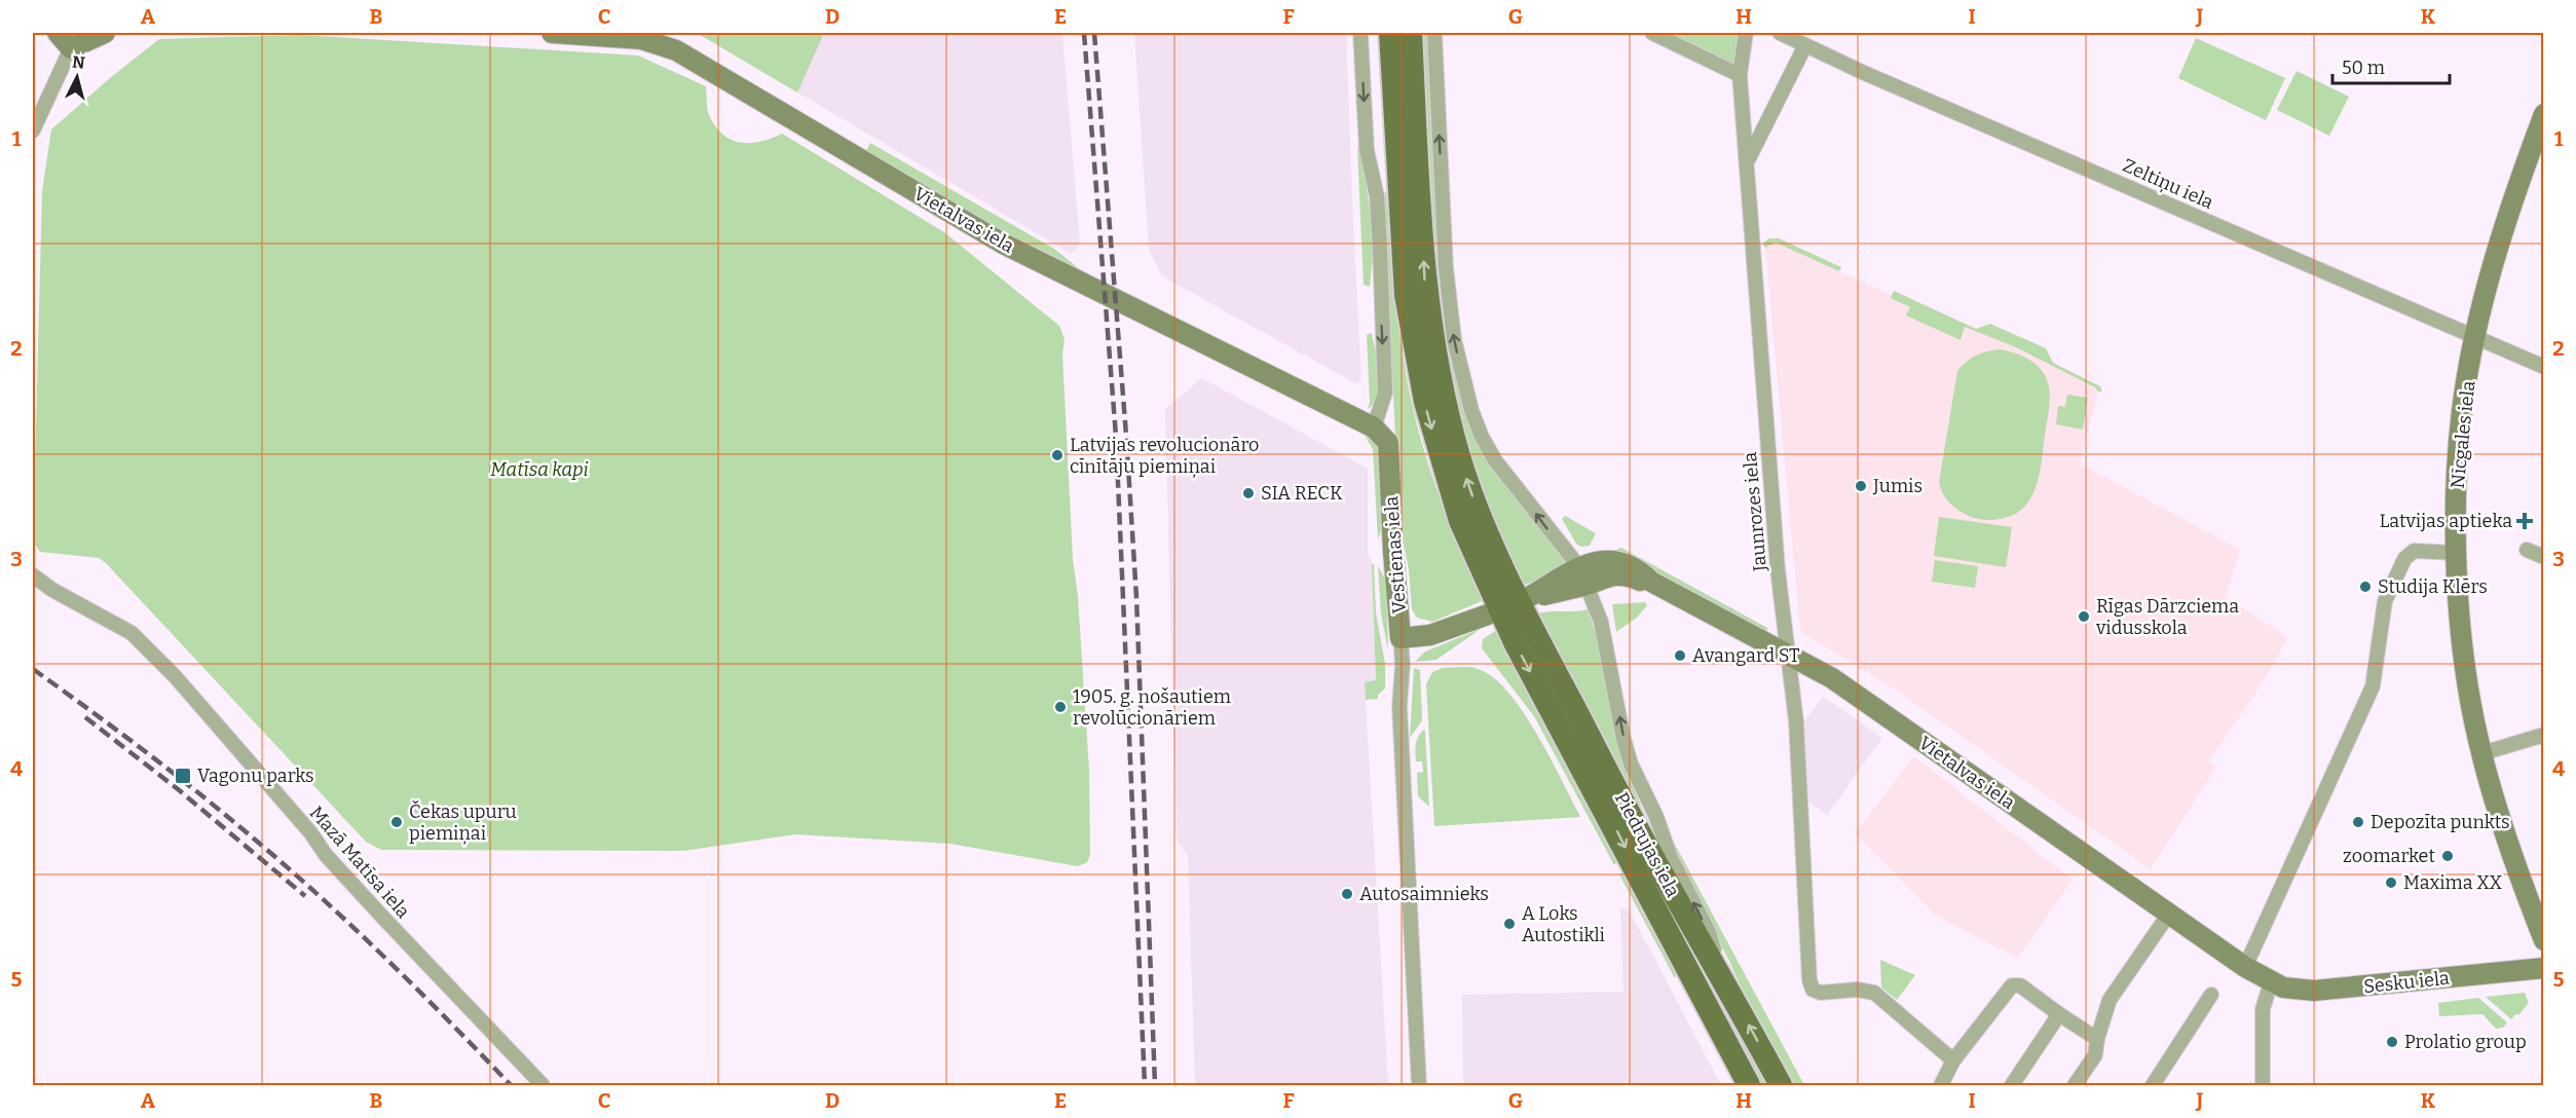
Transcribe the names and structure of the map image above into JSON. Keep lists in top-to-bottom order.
{
  "streets": {
    "main road": ["Piedrujas iela"],
    "street": [
      "Zeltiņu iela",
      "Vietalvas iela",
      "Nīcgales iela",
      "Jaunrozes iela",
      "Vestienas iela",
      "Mazā Matīsa iela",
      "Sesku iela"
    ]
  },
  "crossings": [
    ["Zeltiņu iela", "Nīcgales iela"],
    ["Vietalvas iela", "Jaunrozes iela"],
    ["Vietalvas iela", "Vestienas iela"],
    ["Vietalvas iela", "Sesku iela"]
  ],
  "parks": ["Matīsa kapi"],
  "places": {
    "other": [
      "Latvijas revolucionāro cīnītāju piemiņai",
      "Jumis",
      "SIA RECK",
      "Studija Klērs",
      "Rīgas Dārzciema vidusskola",
      "Avangard ST",
      "1905. g. nošautiem revolūcionāriem",
      "Čekas upuru piemiņai",
      "Depozīta punkts",
      "zoomarket",
      "Maxima XX",
      "Autosaimnieks",
      "A Loks Autostikli",
      "Prolatio group"
    ],
    "health": ["Latvijas aptieka"],
    "transit": ["Vagonu parks"]
  },
  "scale_bar": "50 m",
  "north": "top",
  "grid": {
    "columns": [
      "A",
      "B",
      "C",
      "D",
      "E",
      "F",
      "G",
      "H",
      "I",
      "J",
      "K"
    ],
    "rows": [
      "1",
      "2",
      "3",
      "4",
      "5"
    ]
  }
}
